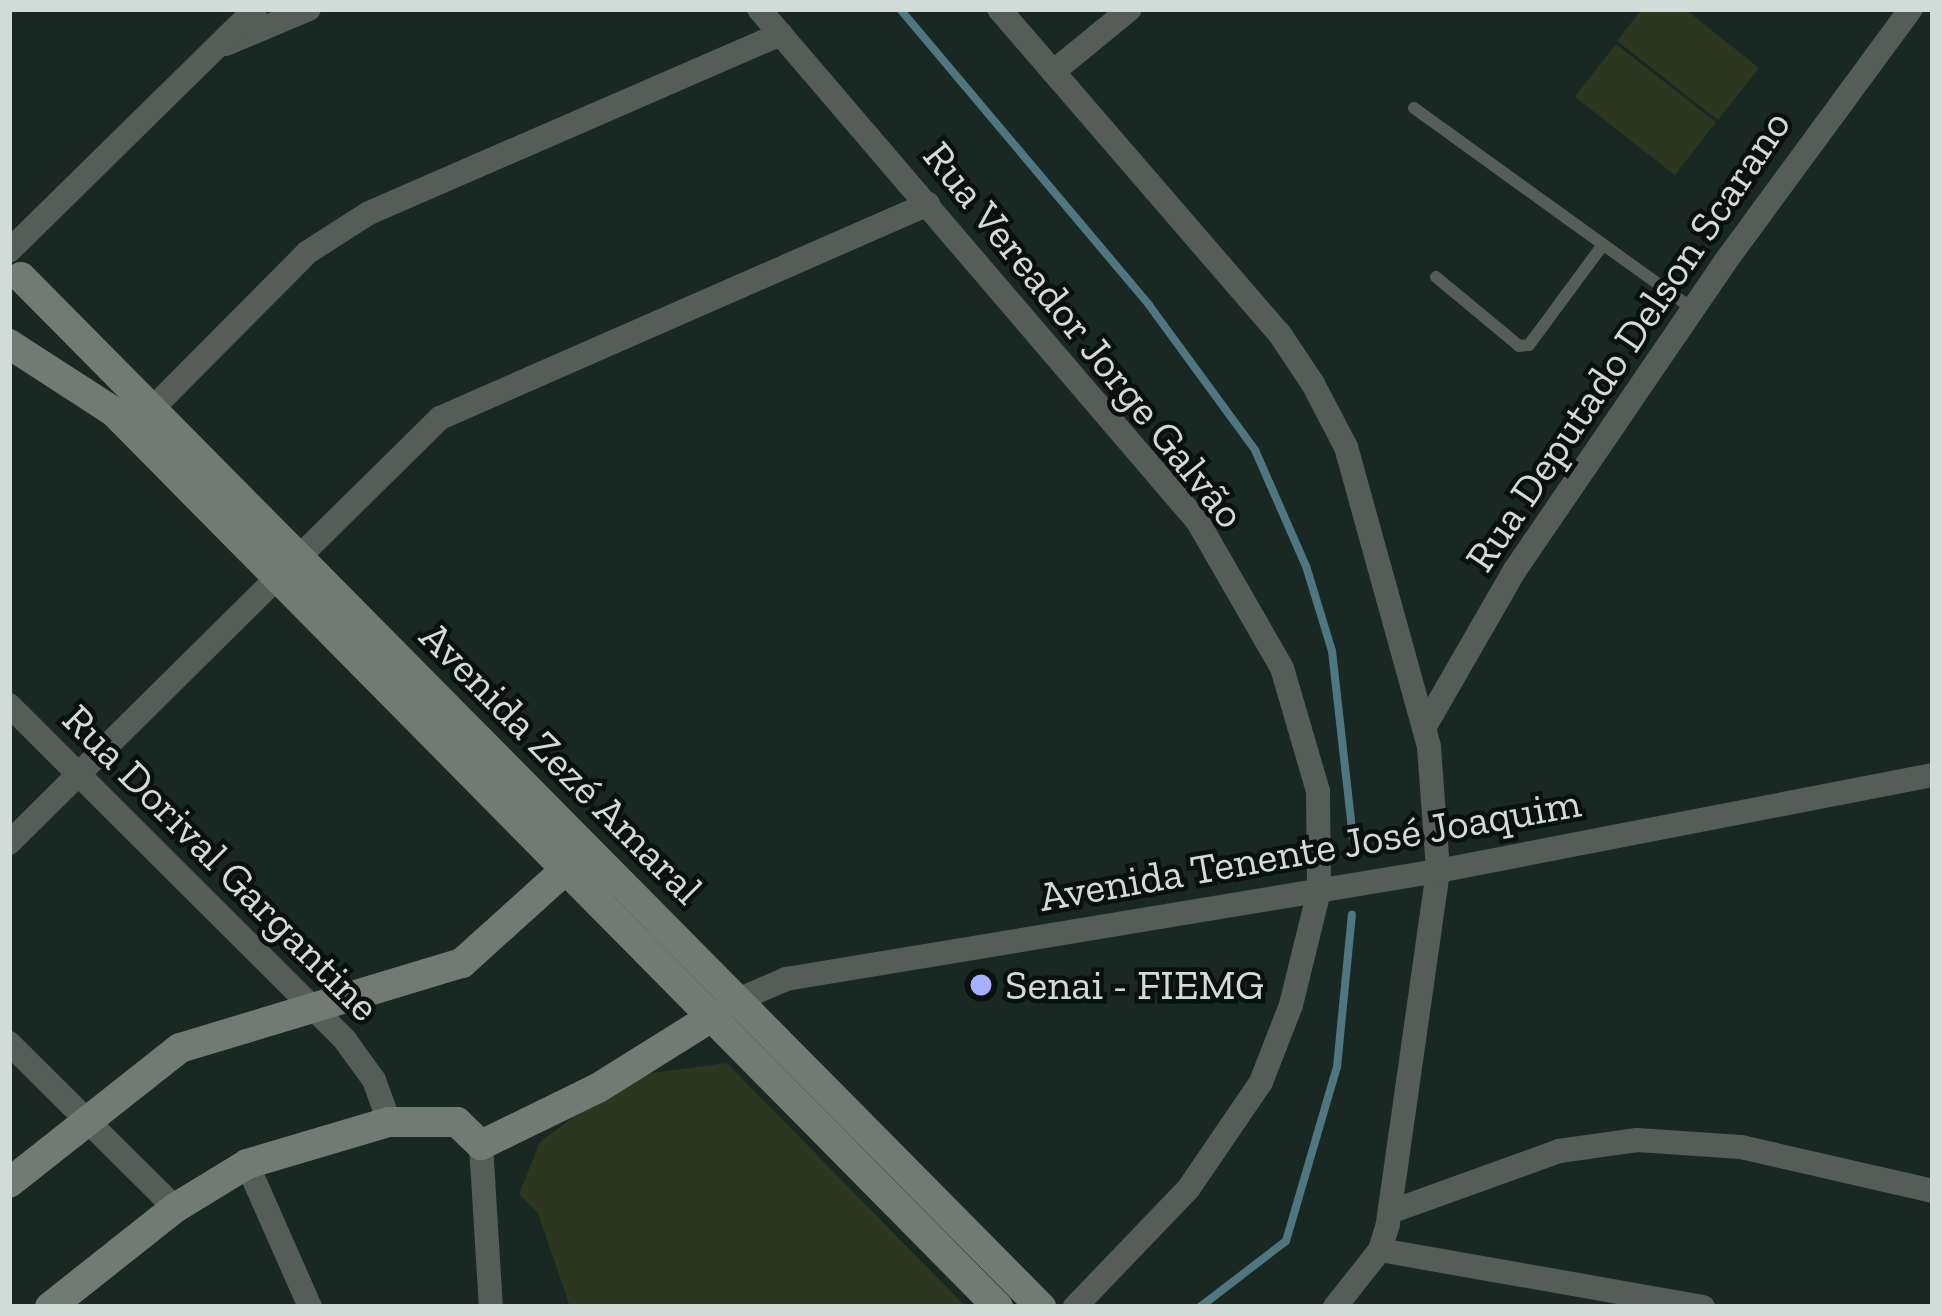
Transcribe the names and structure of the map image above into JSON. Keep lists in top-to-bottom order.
{
  "streets": {
    "main road": ["Avenida Zezé Amaral"],
    "street": [
      "Rua Vereador Jorge Galvão",
      "Rua Deputado Delson Scarano",
      "Avenida Tenente José Joaquim",
      "Rua Dorival Gargantine"
    ]
  },
  "crossings": [
    ["Rua Vereador Jorge Galvão", "Avenida Tenente José Joaquim"],
    ["Avenida Zezé Amaral", "Avenida Tenente José Joaquim"]
  ],
  "places": ["Senai - FIEMG"]
}
